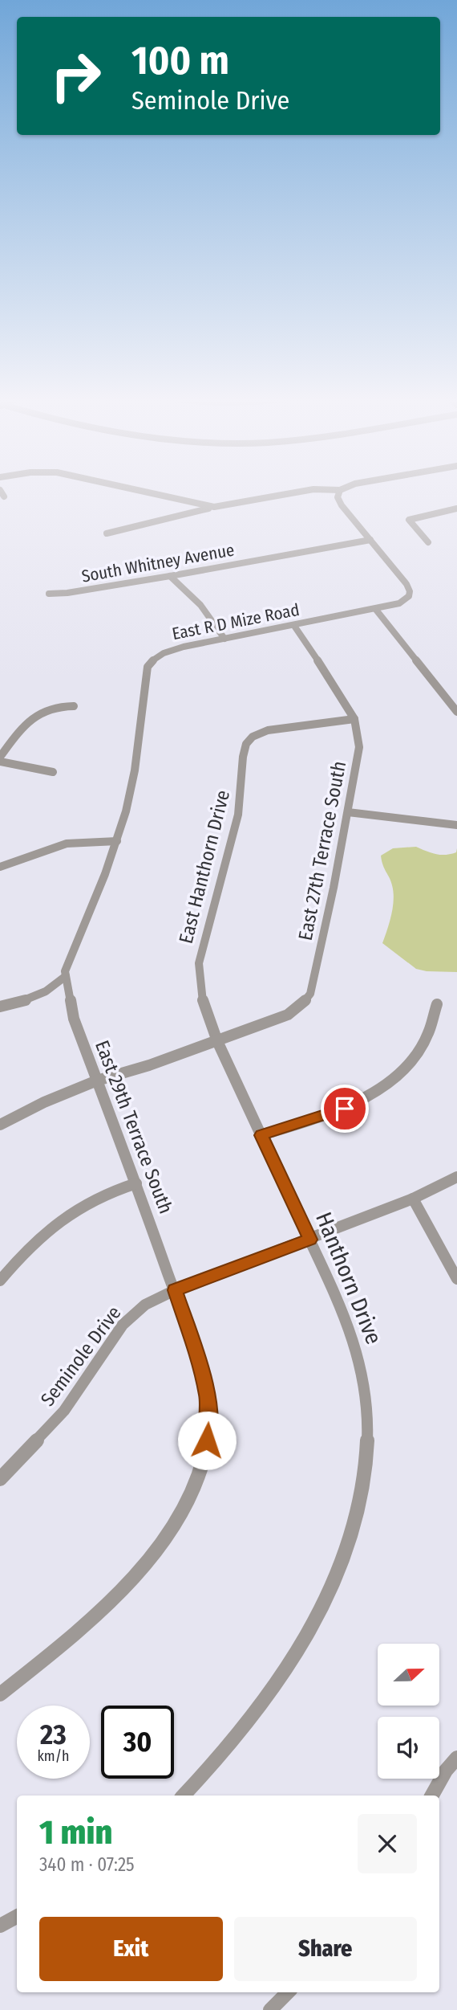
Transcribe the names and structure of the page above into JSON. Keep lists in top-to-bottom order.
{
  "streets": {
    "street": [
      "South Whitney Avenue",
      "East R D Mize Road",
      "East 27th Terrace South",
      "East Hanthorn Drive",
      "East 29th Terrace South",
      "Hanthorn Drive",
      "Seminole Drive"
    ]
  },
  "crossings": [
    ["South Whitney Avenue", "East R D Mize Road"],
    ["East R D Mize Road", "East 27th Terrace South"],
    ["East R D Mize Road", "East 29th Terrace South"],
    ["East 27th Terrace South", "East Hanthorn Drive"],
    ["East 27th Terrace South", "East 29th Terrace South"],
    ["East 27th Terrace South", "Hanthorn Drive"],
    ["East Hanthorn Drive", "Hanthorn Drive"],
    ["East 29th Terrace South", "Seminole Drive"],
    ["Hanthorn Drive", "Seminole Drive"]
  ],
  "north": "right",
  "page": {
    "turn": ["100 m", "Seminole Drive"],
    "speed": "23 km/h",
    "limit": "30",
    "heading": ["1 min", "340 m · 07:25"],
    "buttons": ["Exit", "Share"]
  }
}
